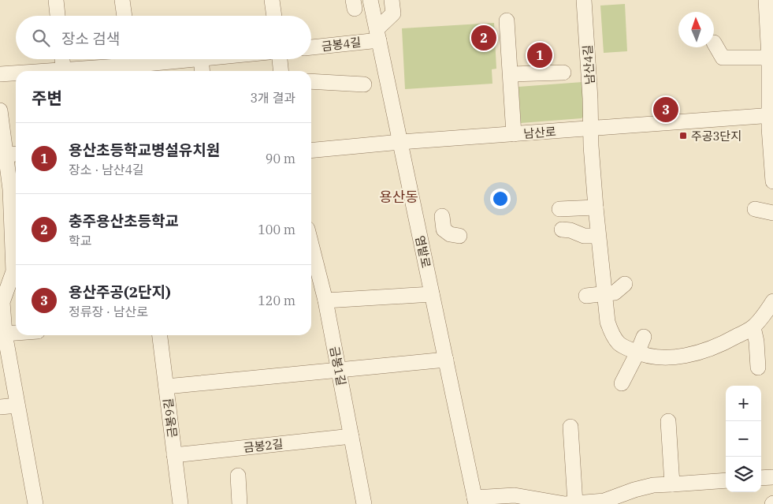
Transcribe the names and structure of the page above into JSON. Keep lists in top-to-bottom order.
{
  "streets": {
    "street": [
      "금봉4길",
      "남산4길",
      "남산로",
      "염밭로",
      "금봉1길",
      "금봉9길",
      "금봉2길"
    ]
  },
  "crossings": [
    ["금봉4길", "염밭로"],
    ["남산4길", "남산로"],
    ["남산로", "염밭로"],
    ["금봉1길", "금봉2길"],
    ["금봉9길", "금봉2길"]
  ],
  "districts": ["용산동"],
  "places": {
    "transit": ["주공3단지"]
  },
  "north": "top",
  "page": {
    "search": "장소 검색",
    "pins": ["2", "1", "3"],
    "heading": ["주변", "3개 결과"],
    "list": [
      {
        "mark": "1",
        "name": "용산초등학교병설유치원",
        "note": "장소 · 남산4길",
        "value": "90 m"
      },
      {
        "mark": "2",
        "name": "충주용산초등학교",
        "note": "학교",
        "value": "100 m"
      },
      {
        "mark": "3",
        "name": "용산주공(2단지)",
        "note": "정류장 · 남산로",
        "value": "120 m"
      }
    ],
    "map_buttons": ["+", "−"]
  }
}
